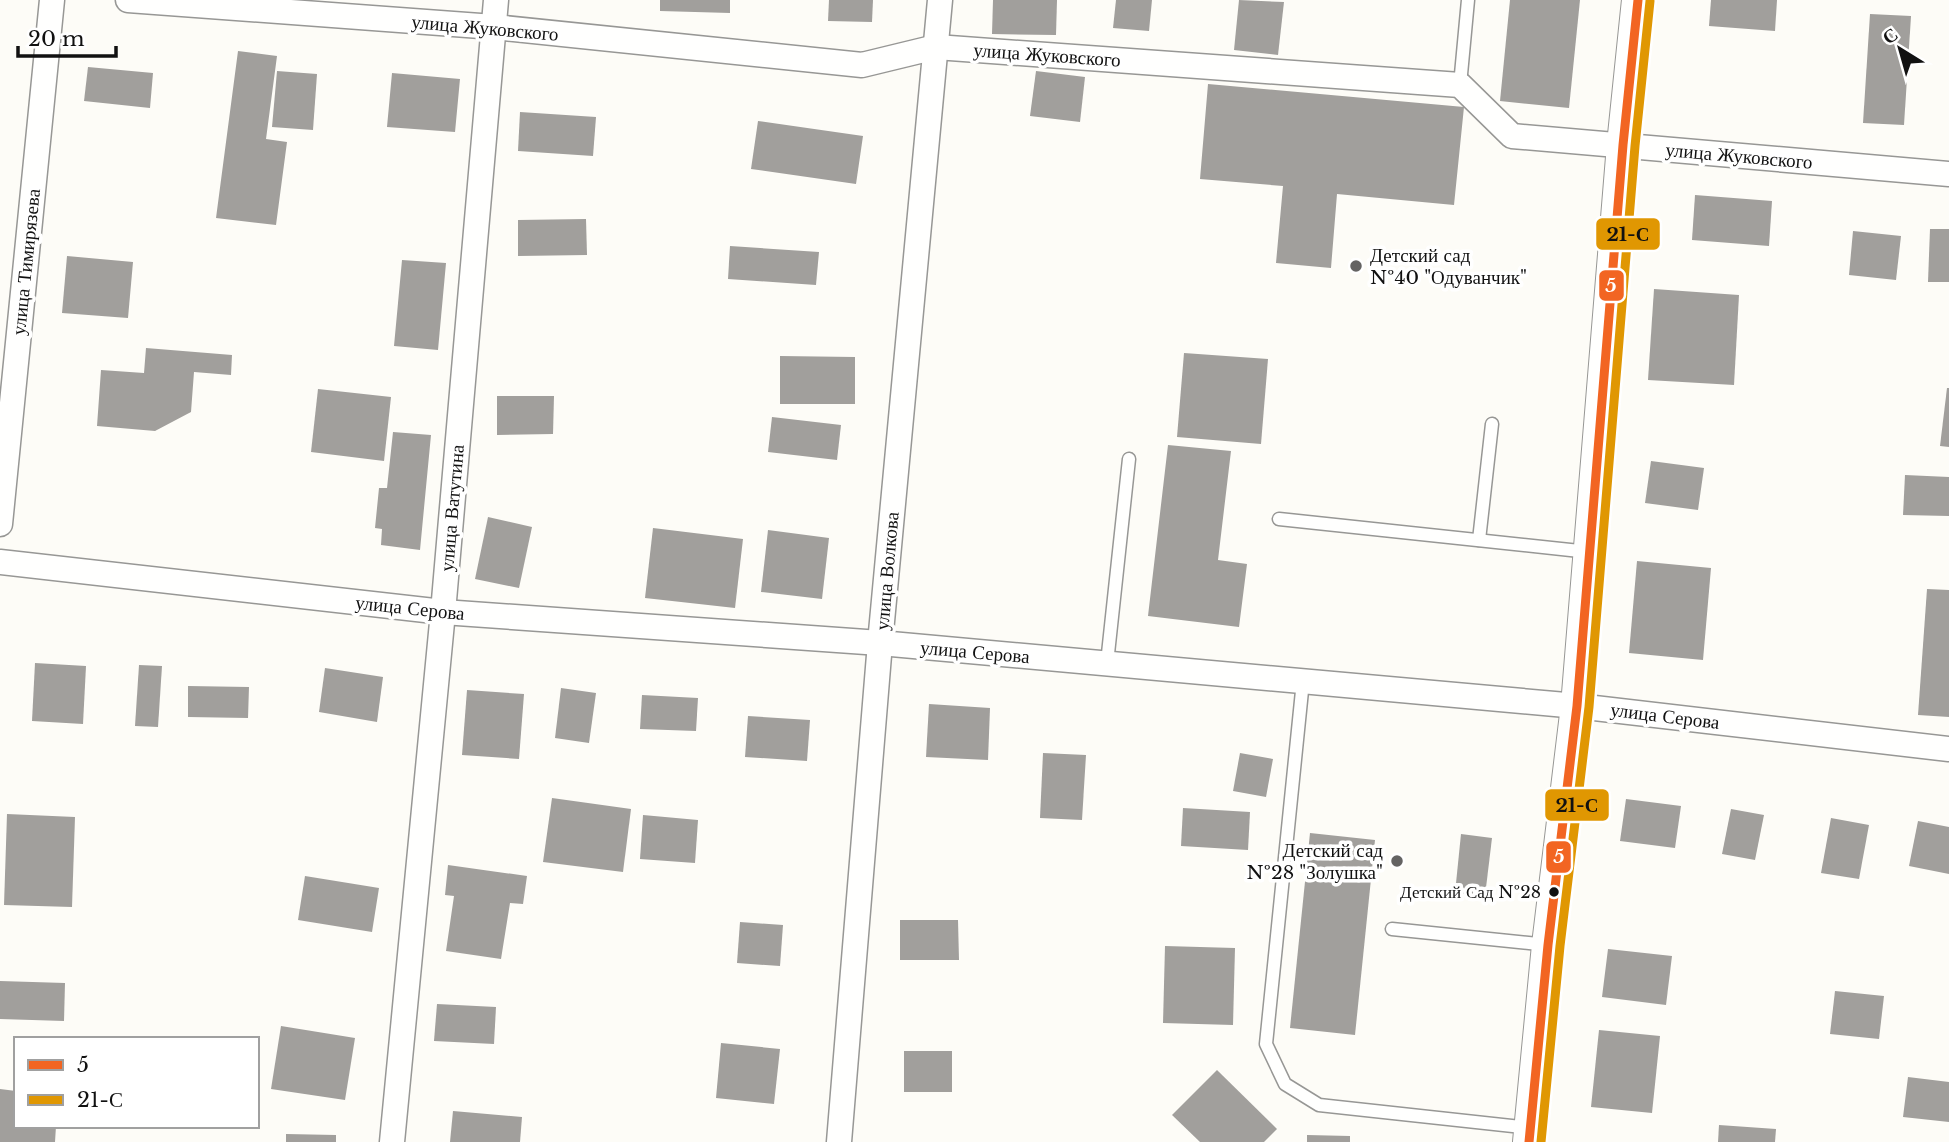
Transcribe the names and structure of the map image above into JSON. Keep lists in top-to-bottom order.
{
  "streets": {
    "street": [
      "улица Жуковского",
      "улица Тимирязева",
      "улица Ватутина",
      "улица Волкова",
      "улица Серова"
    ]
  },
  "crossings": [
    ["улица Жуковского", "улица Ватутина"],
    ["улица Жуковского", "улица Волкова"],
    ["улица Ватутина", "улица Серова"],
    ["улица Волкова", "улица Серова"]
  ],
  "places": ["Детский сад №40 \"Одуванчик\"", "Детский сад №28 \"Золушка\"", "Детский Сад №28"],
  "lines": ["transit line 5", "transit line 21-С"],
  "legend": ["5", "21-С"],
  "scale_bar": "20 m",
  "north": "top left"
}
